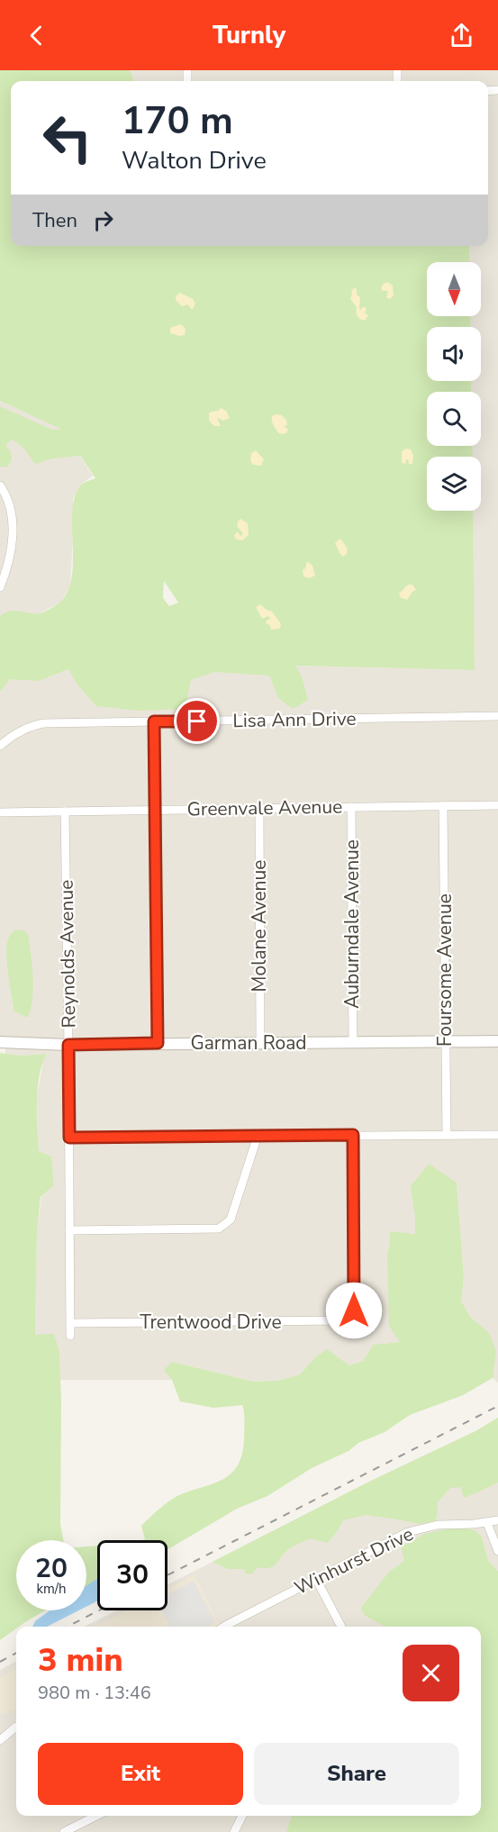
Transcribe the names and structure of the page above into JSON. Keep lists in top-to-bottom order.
{
  "streets": {
    "street": [
      "Lisa Ann Drive",
      "Greenvale Avenue",
      "Auburndale Avenue",
      "Molane Avenue",
      "Reynolds Avenue",
      "Foursome Avenue",
      "Garman Road",
      "Trentwood Drive",
      "Winhurst Drive"
    ]
  },
  "crossings": [
    ["Greenvale Avenue", "Auburndale Avenue"],
    ["Greenvale Avenue", "Molane Avenue"],
    ["Greenvale Avenue", "Reynolds Avenue"],
    ["Greenvale Avenue", "Foursome Avenue"],
    ["Auburndale Avenue", "Garman Road"],
    ["Molane Avenue", "Garman Road"],
    ["Reynolds Avenue", "Garman Road"],
    ["Reynolds Avenue", "Trentwood Drive"],
    ["Foursome Avenue", "Garman Road"]
  ],
  "north": "bottom",
  "page": {
    "header": "Turnly",
    "turn": ["170 m", "Walton Drive"],
    "then": "Then",
    "speed": "20 km/h",
    "limit": "30",
    "heading": ["3 min", "980 m · 13:46"],
    "buttons": ["Exit", "Share"]
  }
}
